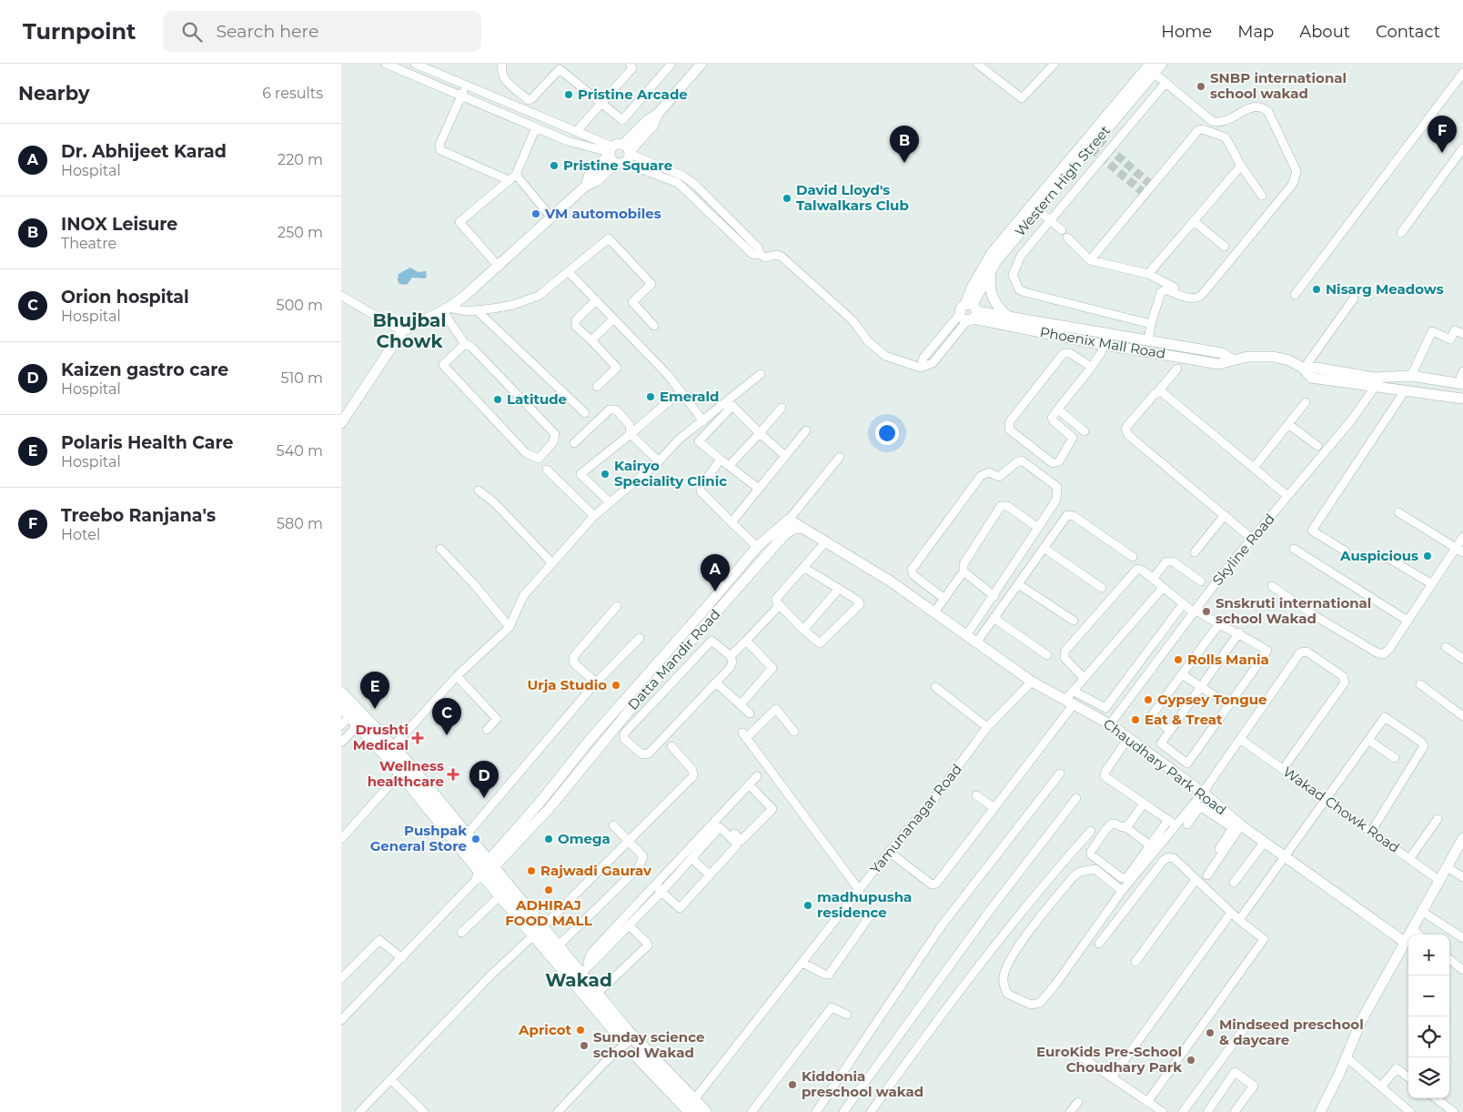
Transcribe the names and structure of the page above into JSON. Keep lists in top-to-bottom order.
{
  "streets": {
    "street": [
      "Western High Street",
      "Phoenix Mall Road",
      "Skyline Road",
      "Datta Mandir Road",
      "Chaudhary Park Road",
      "Wakad Chowk Road",
      "Yamunanagar Road"
    ]
  },
  "crossings": [
    ["Western High Street", "Phoenix Mall Road"],
    ["Skyline Road", "Chaudhary Park Road"],
    ["Datta Mandir Road", "Chaudhary Park Road"],
    ["Chaudhary Park Road", "Yamunanagar Road"]
  ],
  "districts": ["Bhujbal Chowk", "Wakad"],
  "places": {
    "other": [
      "SNBP international school wakad",
      "Pristine Arcade",
      "Pristine Square",
      "David Lloyd's Talwalkars Club",
      "VM automobiles",
      "Nisarg Meadows",
      "Emerald",
      "Latitude",
      "Kairyo Speciality Clinic",
      "Auspicious",
      "Snskruti international school Wakad",
      "Rolls Mania",
      "Urja Studio",
      "Gypsey Tongue",
      "Eat & Treat",
      "Pushpak General Store",
      "Omega",
      "Rajwadi Gaurav",
      "ADHIRAJ FOOD MALL",
      "madhupusha residence",
      "Apricot",
      "Mindseed preschool & daycare",
      "Sunday science school Wakad",
      "EuroKids Pre-School Choudhary Park",
      "Kiddonia preschool wakad"
    ],
    "health": ["Drushti Medical", "Wellness healthcare"]
  },
  "page": {
    "header": "Turnpoint",
    "search": "Search here",
    "nav": [
      "Home",
      "Map",
      "About",
      "Contact"
    ],
    "heading": ["Nearby", "6 results"],
    "pins": [
      "F",
      "B",
      "A",
      "E",
      "C",
      "D"
    ],
    "list": [
      {
        "mark": "A",
        "name": "Dr. Abhijeet Karad",
        "note": "Hospital",
        "value": "220 m"
      },
      {
        "mark": "B",
        "name": "INOX Leisure",
        "note": "Theatre",
        "value": "250 m"
      },
      {
        "mark": "C",
        "name": "Orion hospital",
        "note": "Hospital",
        "value": "500 m"
      },
      {
        "mark": "D",
        "name": "Kaizen gastro care",
        "note": "Hospital",
        "value": "510 m"
      },
      {
        "mark": "E",
        "name": "Polaris Health Care",
        "note": "Hospital",
        "value": "540 m"
      },
      {
        "mark": "F",
        "name": "Treebo Ranjana's",
        "note": "Hotel",
        "value": "580 m"
      }
    ],
    "map_buttons": ["+", "−"]
  }
}
